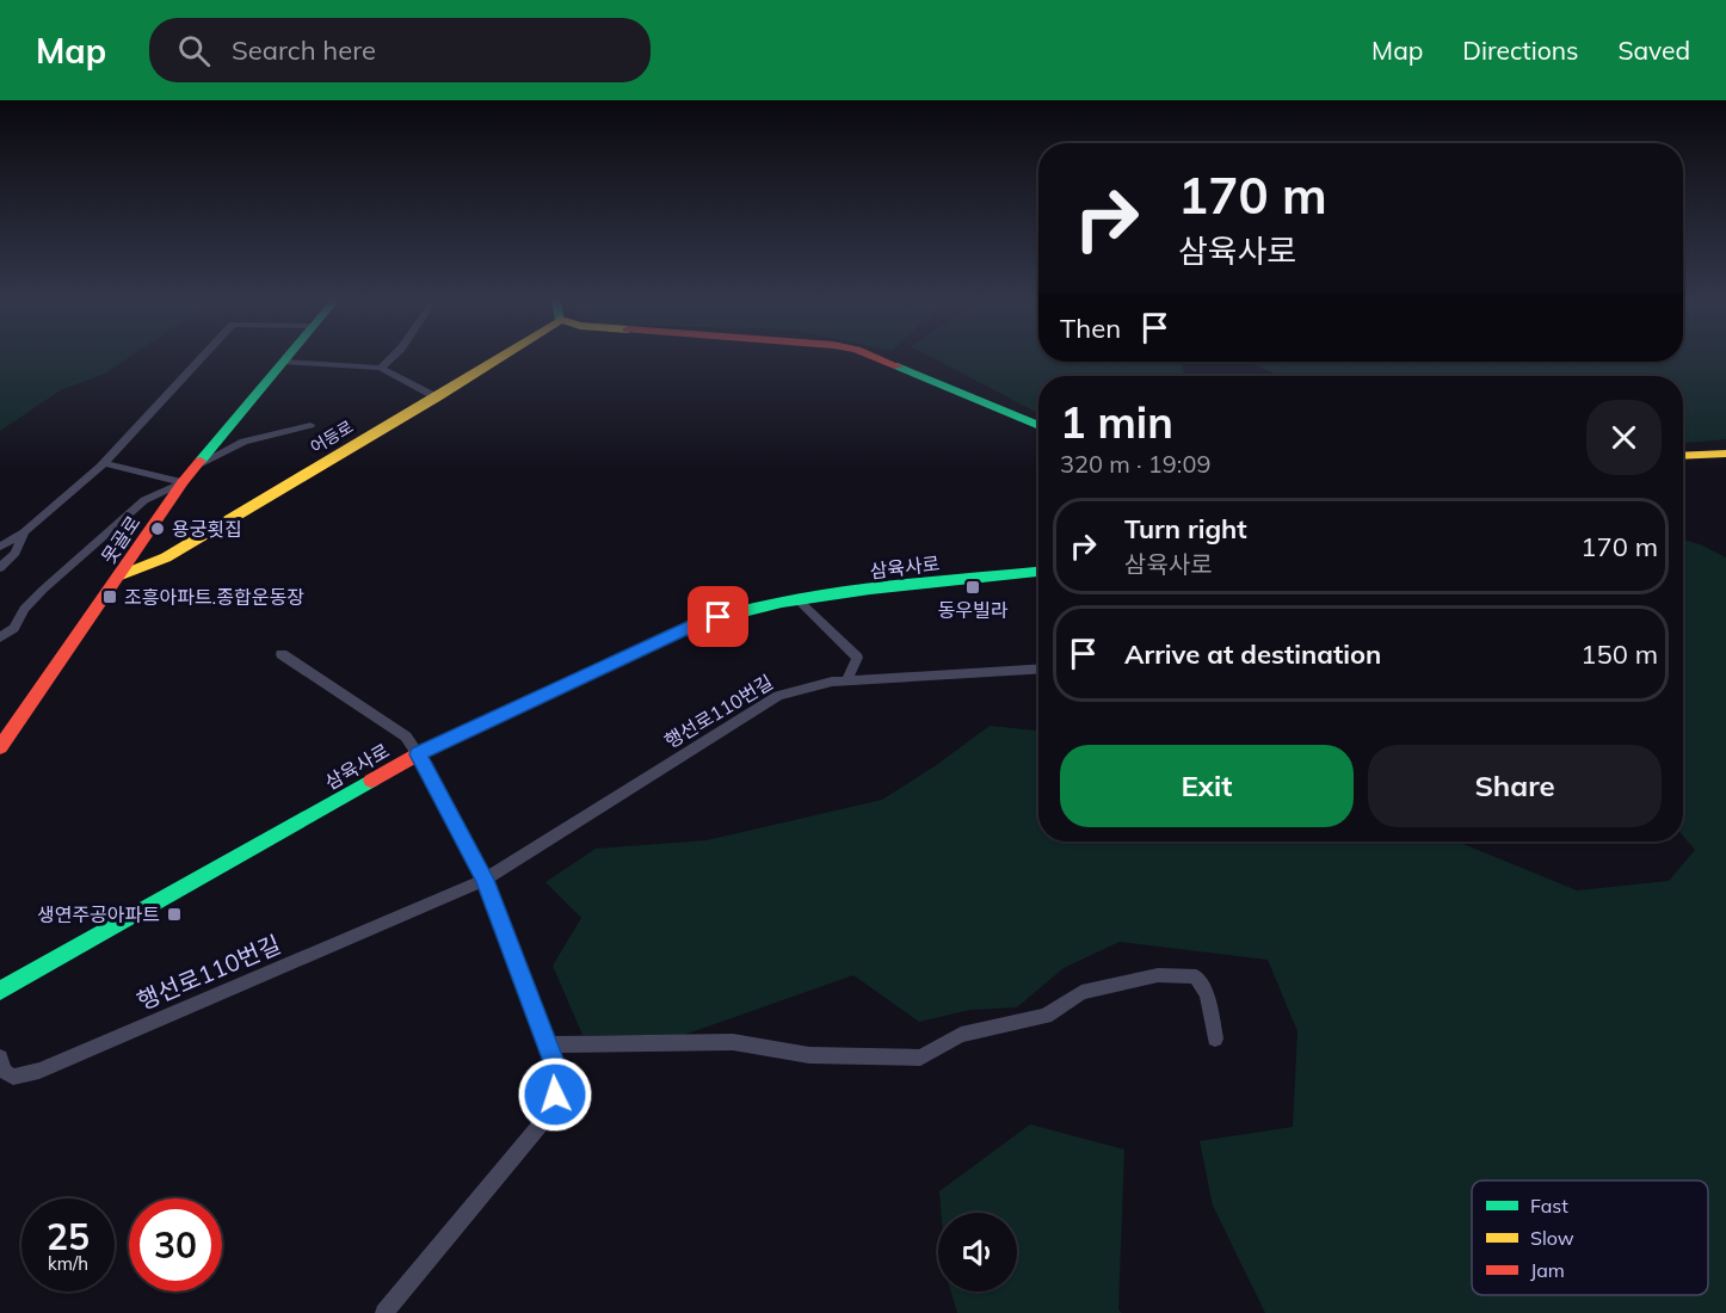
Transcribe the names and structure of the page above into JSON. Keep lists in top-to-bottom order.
{
  "streets": {
    "street": [
      "어등로",
      "못골로",
      "삼육사로",
      "행선로110번길"
    ]
  },
  "crossings": [
    ["어등로", "못골로"]
  ],
  "places": {
    "other": ["용궁횟집"],
    "transit": ["동우빌라", "조흥아파트.종합운동장", "생연주공아파트"]
  },
  "legend": ["Fast", "Slow", "Jam"],
  "page": {
    "header": "Map",
    "search": "Search here",
    "nav": ["Map", "Directions", "Saved"],
    "turn": ["170 m", "삼육사로"],
    "then": "Then",
    "heading": ["1 min", "320 m · 19:09"],
    "list": [
      {
        "name": "Turn right",
        "note": "삼육사로",
        "value": "170 m"
      },
      {
        "name": "Arrive at destination",
        "value": "150 m"
      }
    ],
    "buttons": ["Exit", "Share"],
    "speed": "25 km/h",
    "limit": "30"
  }
}
